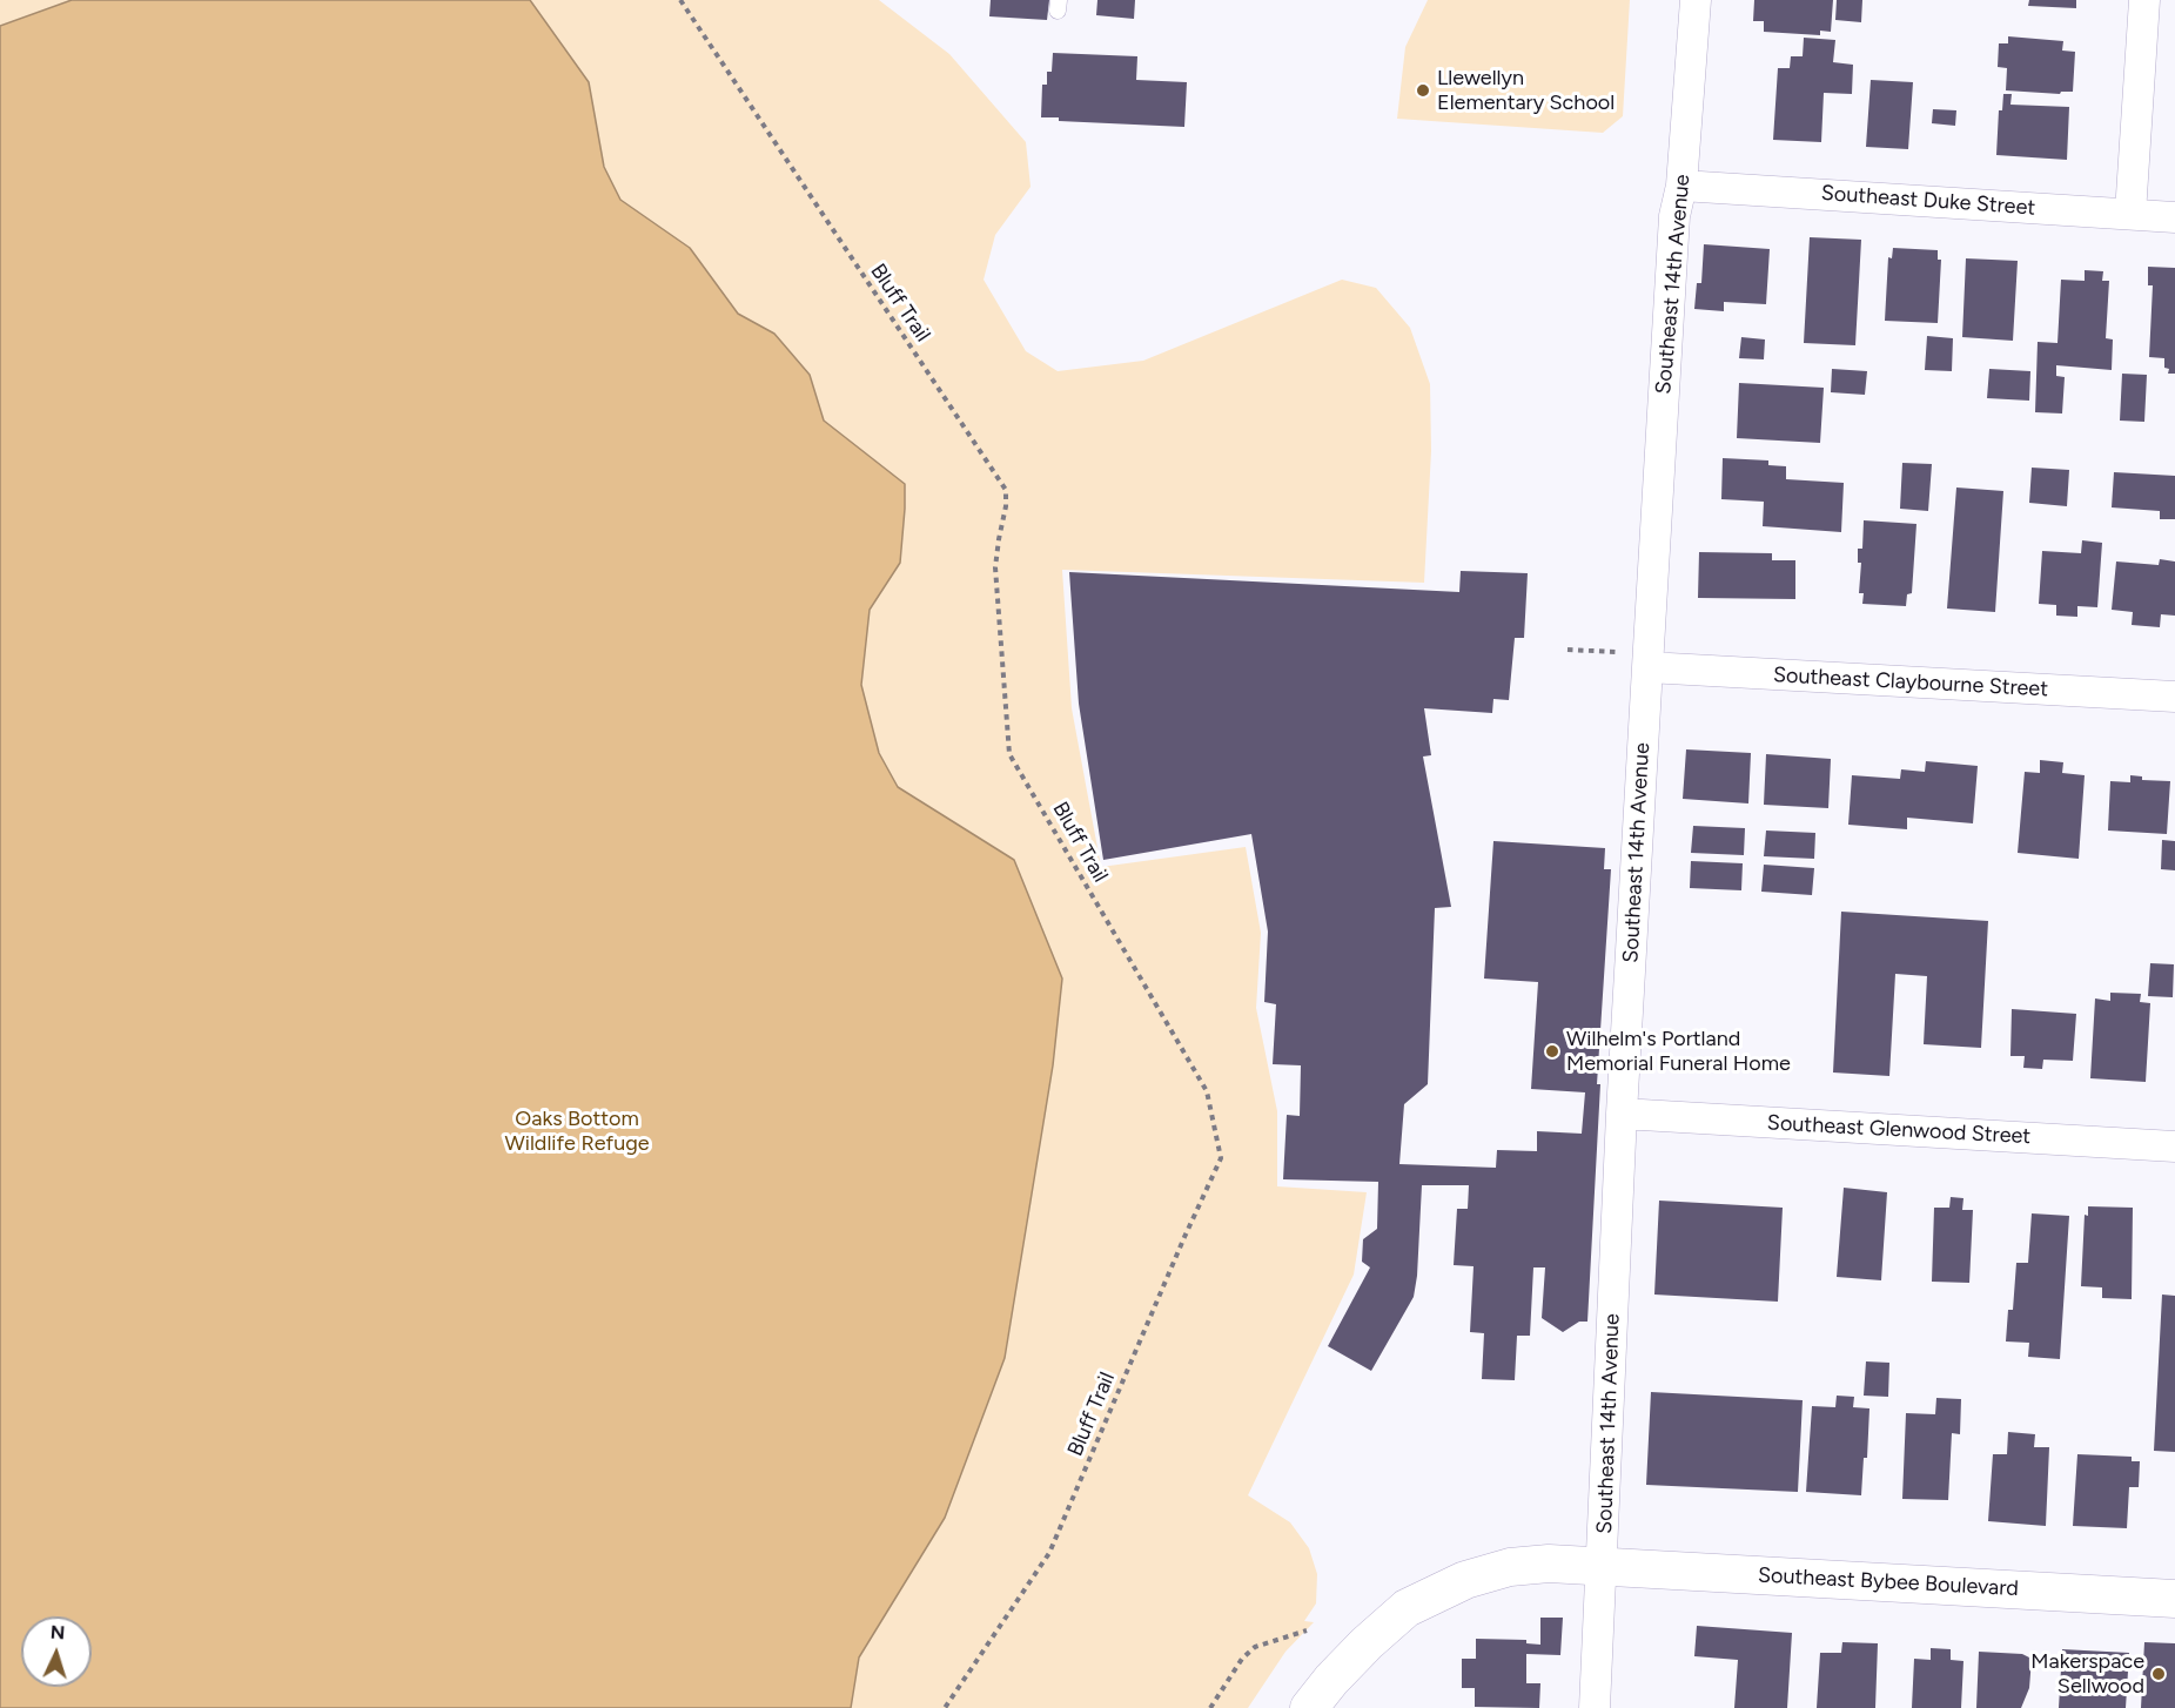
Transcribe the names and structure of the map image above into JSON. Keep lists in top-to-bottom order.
{
  "streets": {
    "street": [
      "Southeast Duke Street",
      "Southeast 14th Avenue",
      "Southeast Claybourne Street",
      "Southeast Glenwood Street",
      "Southeast Bybee Boulevard"
    ],
    "path": ["Bluff Trail"]
  },
  "crossings": [
    ["Southeast Duke Street", "Southeast 14th Avenue"],
    ["Southeast 14th Avenue", "Southeast Claybourne Street"],
    ["Southeast 14th Avenue", "Southeast Glenwood Street"],
    ["Southeast 14th Avenue", "Southeast Bybee Boulevard"]
  ],
  "parks": ["Oaks Bottom Wildlife Refuge"],
  "places": ["Llewellyn Elementary School", "Wilhelm's Portland Memorial Funeral Home", "Makerspace Sellwood"],
  "north": "top"
}
